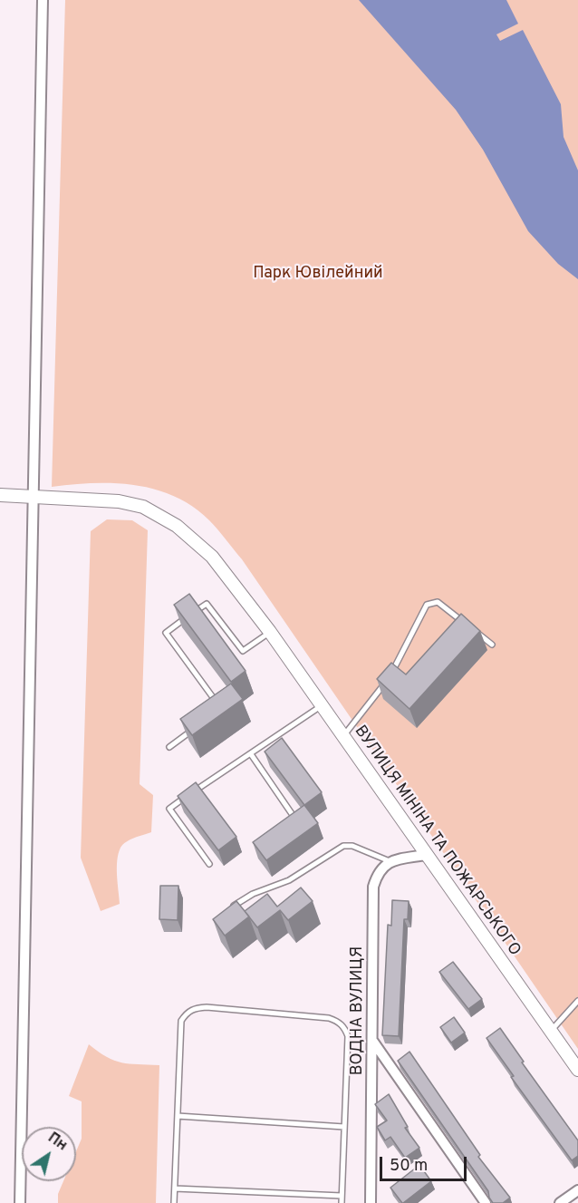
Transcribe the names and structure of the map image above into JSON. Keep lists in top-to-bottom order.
{
  "streets": {
    "street": ["ВУЛИЦЯ МІНІНА ТА ПОЖАРСЬКОГО", "ВОДНА ВУЛИЦЯ"]
  },
  "parks": ["Парк Ювілейний"],
  "scale_bar": "50 m",
  "north": "top right"
}
